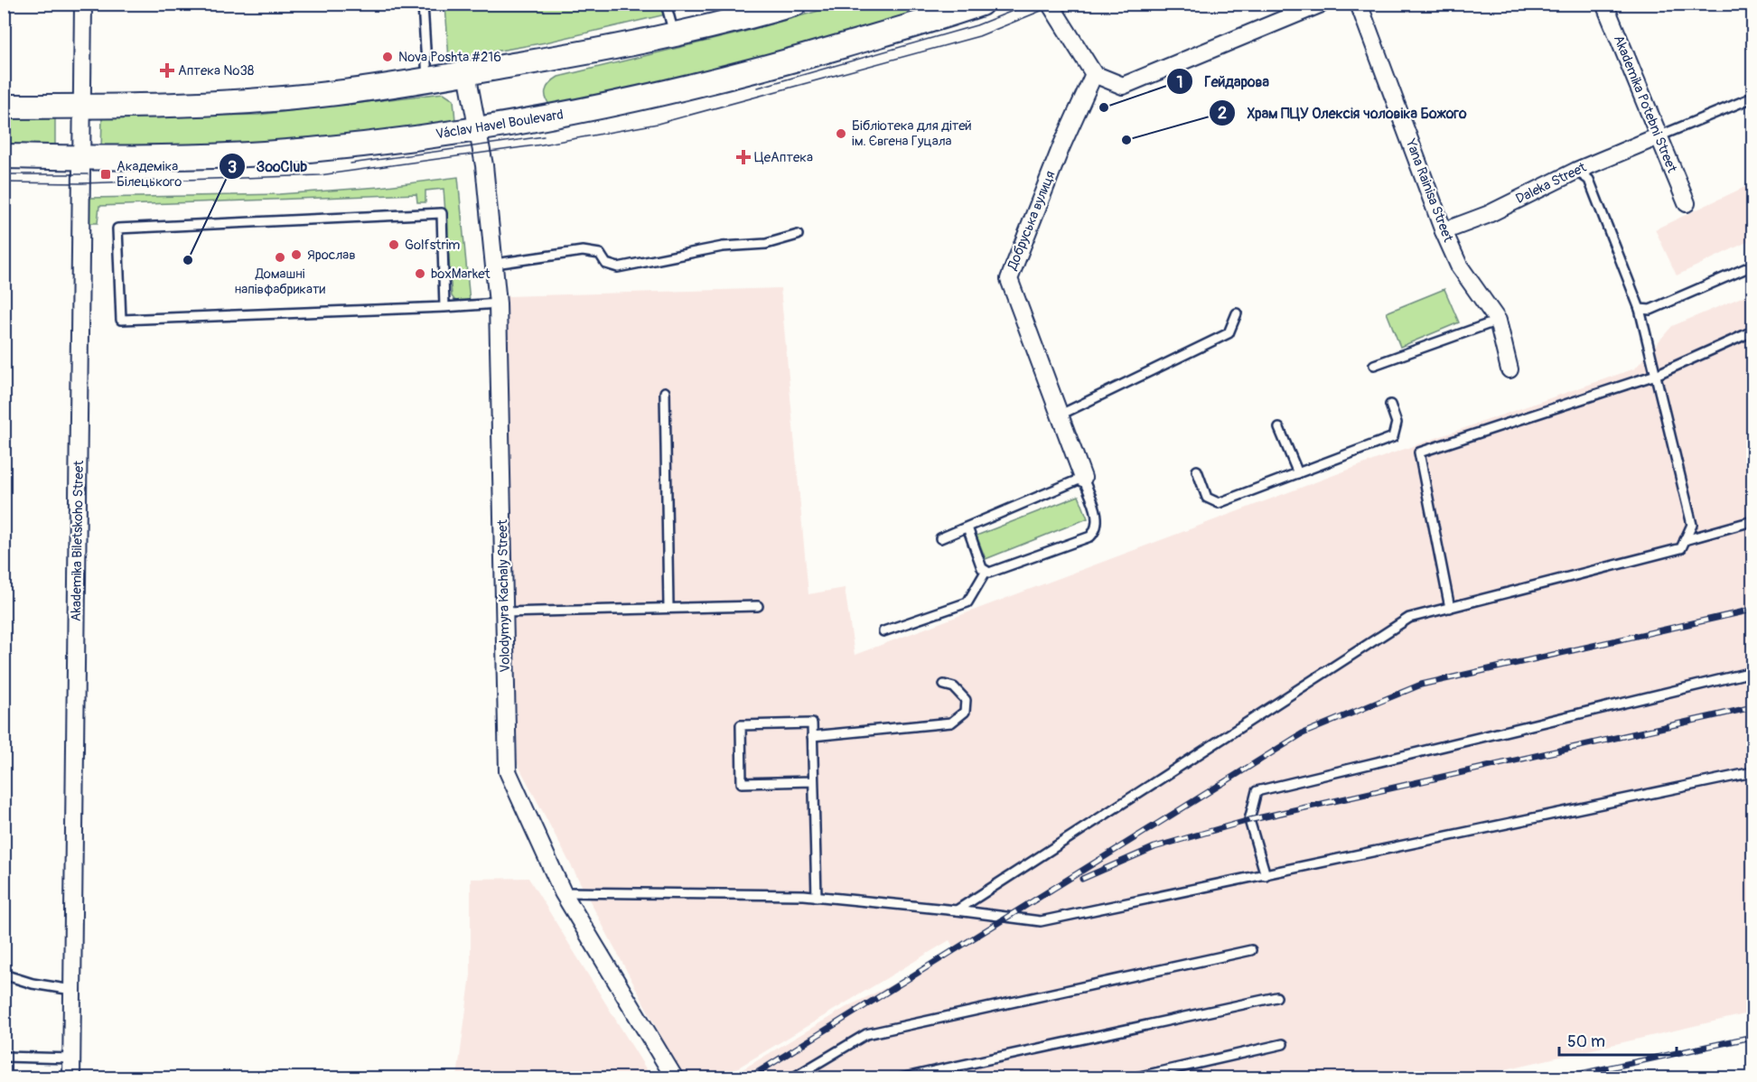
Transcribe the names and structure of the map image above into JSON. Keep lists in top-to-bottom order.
{
  "streets": {
    "main road": ["Václav Havel Boulevard"],
    "street": [
      "Akademika Potebni Street",
      "Daleka Street",
      "Yana Rainisa Street",
      "Добруська вулиця",
      "Akademika Biletskoho Street",
      "Volodymyra Kachaly Street"
    ]
  },
  "crossings": [
    ["Akademika Potebni Street", "Daleka Street"],
    ["Václav Havel Boulevard", "Akademika Biletskoho Street"],
    ["Václav Havel Boulevard", "Volodymyra Kachaly Street"],
    ["Daleka Street", "Yana Rainisa Street"]
  ],
  "places": {
    "other": [
      "Nova Poshta #216",
      "Гейдарова",
      "Бібліотека для дітей ім. Євгена Гуцала",
      "Храм ПЦУ Олексія чоловіка Божого",
      "Golfstrim",
      "Ярослав",
      "Домашні напівфабрикати",
      "ЗооClub",
      "boxMarket"
    ],
    "health": ["Аптека №38", "ЦеАптека"],
    "transit": ["Академіка Білецького"]
  },
  "scale_bar": "50 m"
}
